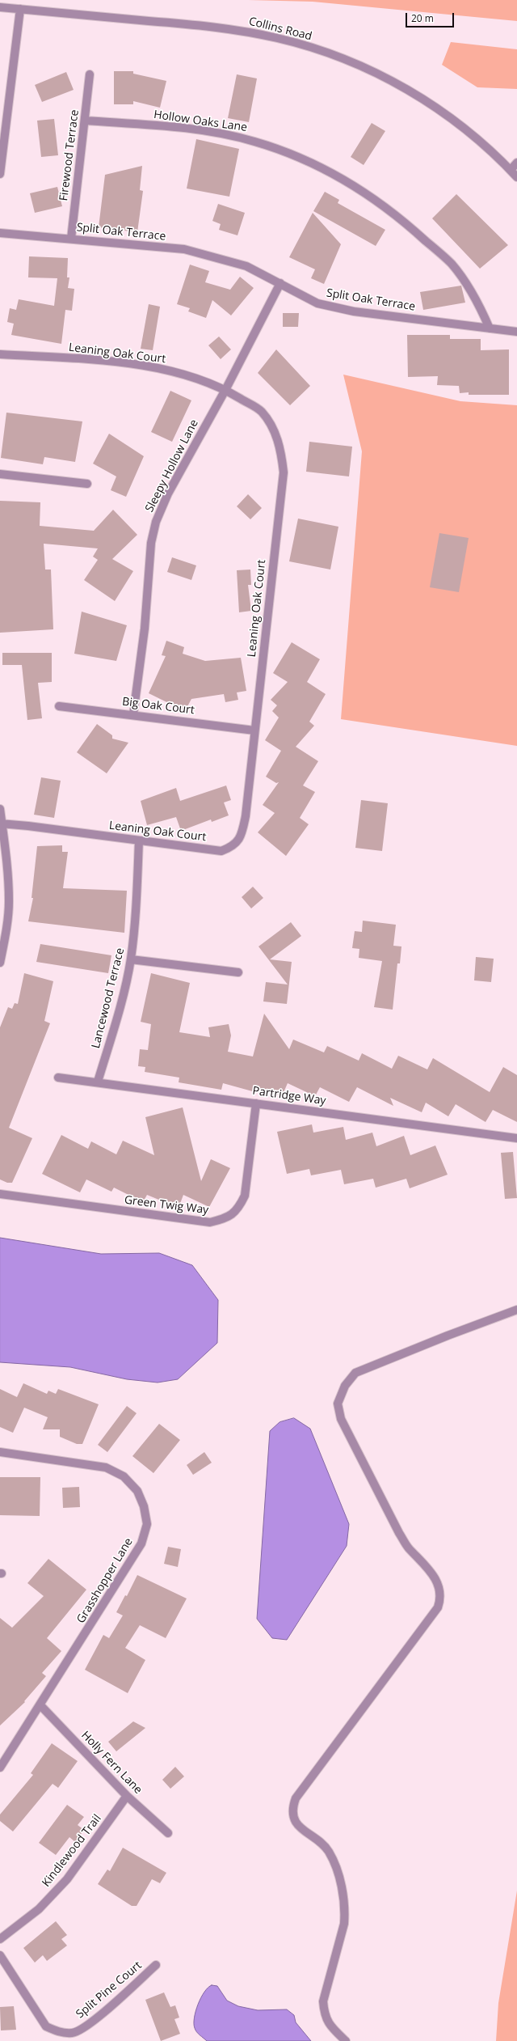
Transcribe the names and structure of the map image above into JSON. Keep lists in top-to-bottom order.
{
  "streets": {
    "street": [
      "Collins Road",
      "Hollow Oaks Lane",
      "Firewood Terrace",
      "Split Oak Terrace",
      "Leaning Oak Court",
      "Sleepy Hollow Lane",
      "Big Oak Court",
      "Lancewood Terrace",
      "Partridge Way",
      "Green Twig Way",
      "Grasshopper Lane",
      "Holly Fern Lane",
      "Kindlewood Trail",
      "Split Pine Court"
    ]
  },
  "crossings": [
    ["Hollow Oaks Lane", "Firewood Terrace"],
    ["Hollow Oaks Lane", "Split Oak Terrace"],
    ["Firewood Terrace", "Split Oak Terrace"],
    ["Split Oak Terrace", "Sleepy Hollow Lane"],
    ["Leaning Oak Court", "Sleepy Hollow Lane"],
    ["Leaning Oak Court", "Big Oak Court"],
    ["Leaning Oak Court", "Lancewood Terrace"],
    ["Sleepy Hollow Lane", "Big Oak Court"],
    ["Lancewood Terrace", "Partridge Way"],
    ["Partridge Way", "Green Twig Way"],
    ["Grasshopper Lane", "Holly Fern Lane"],
    ["Holly Fern Lane", "Kindlewood Trail"]
  ],
  "scale_bar": "20 m"
}
